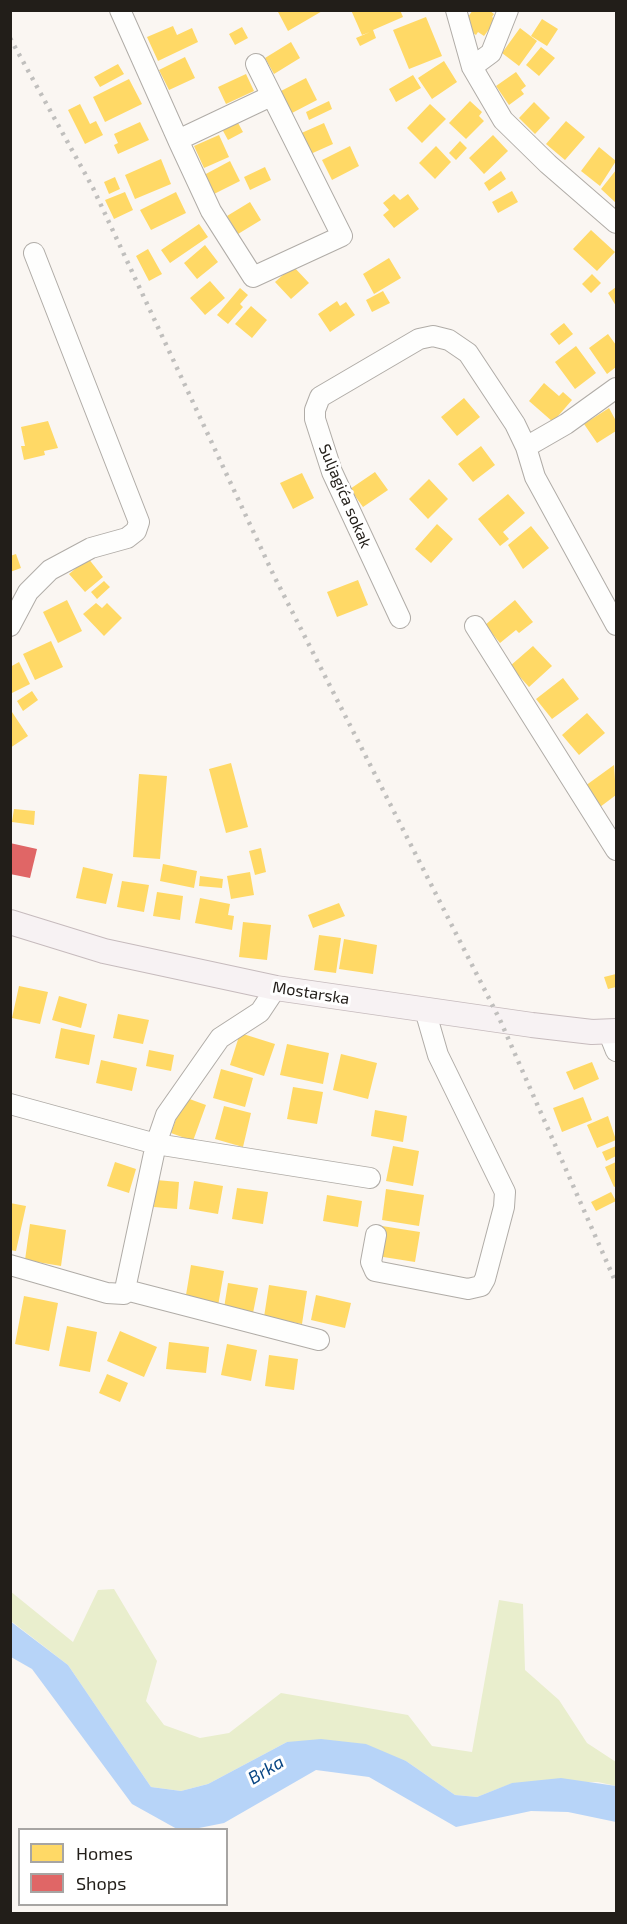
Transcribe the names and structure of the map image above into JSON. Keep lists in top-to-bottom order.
{
  "streets": {
    "main road": ["Mostarska"],
    "street": ["Suljagića sokak"]
  },
  "water": ["Brka"],
  "legend": ["Homes", "Shops"]
}
